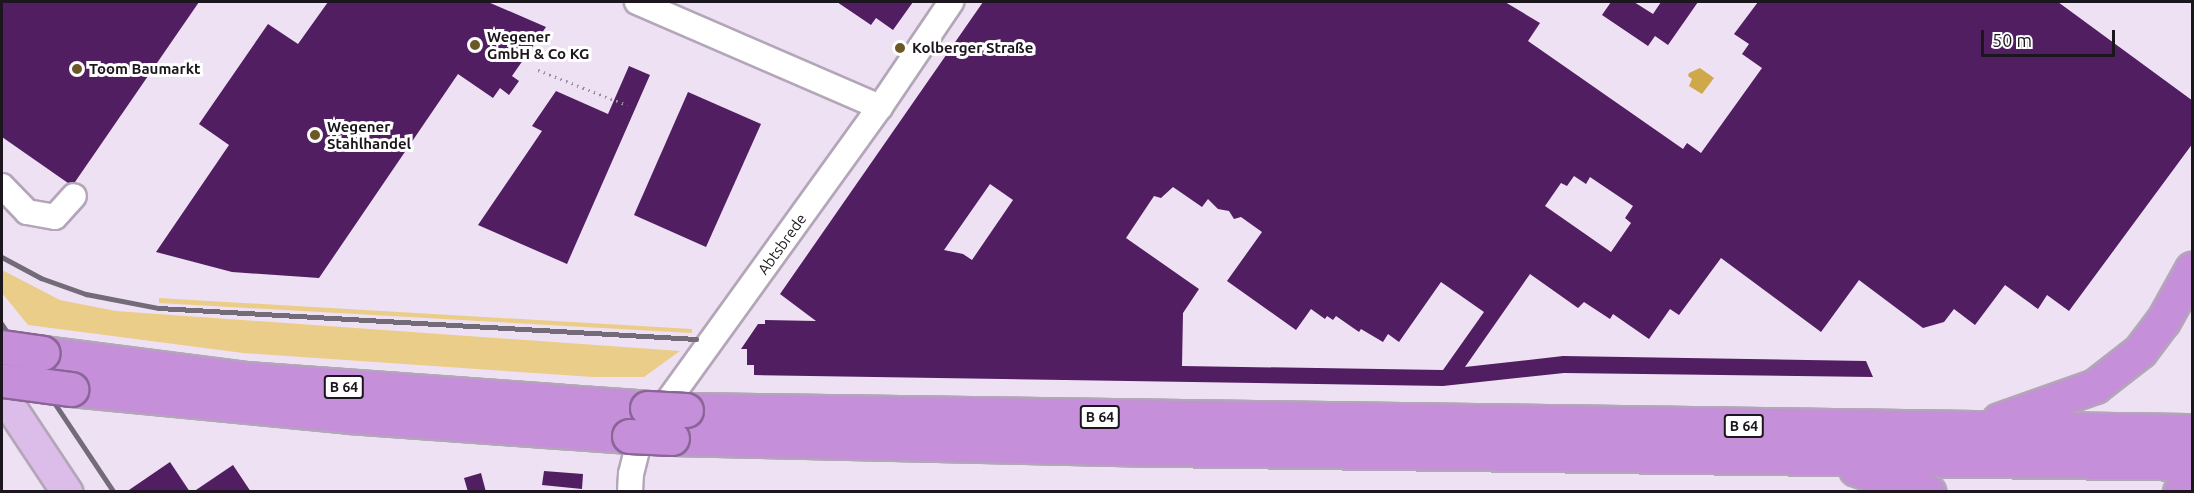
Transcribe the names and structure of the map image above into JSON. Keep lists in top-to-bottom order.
{
  "streets": {
    "highway": ["B 64"],
    "street": ["Abtsbrede"]
  },
  "places": [
    "Wegener GmbH & Co KG",
    "Kolberger Straße",
    "Toom Baumarkt",
    "Wegener Stahlhandel"
  ],
  "scale_bar": "50 m"
}
